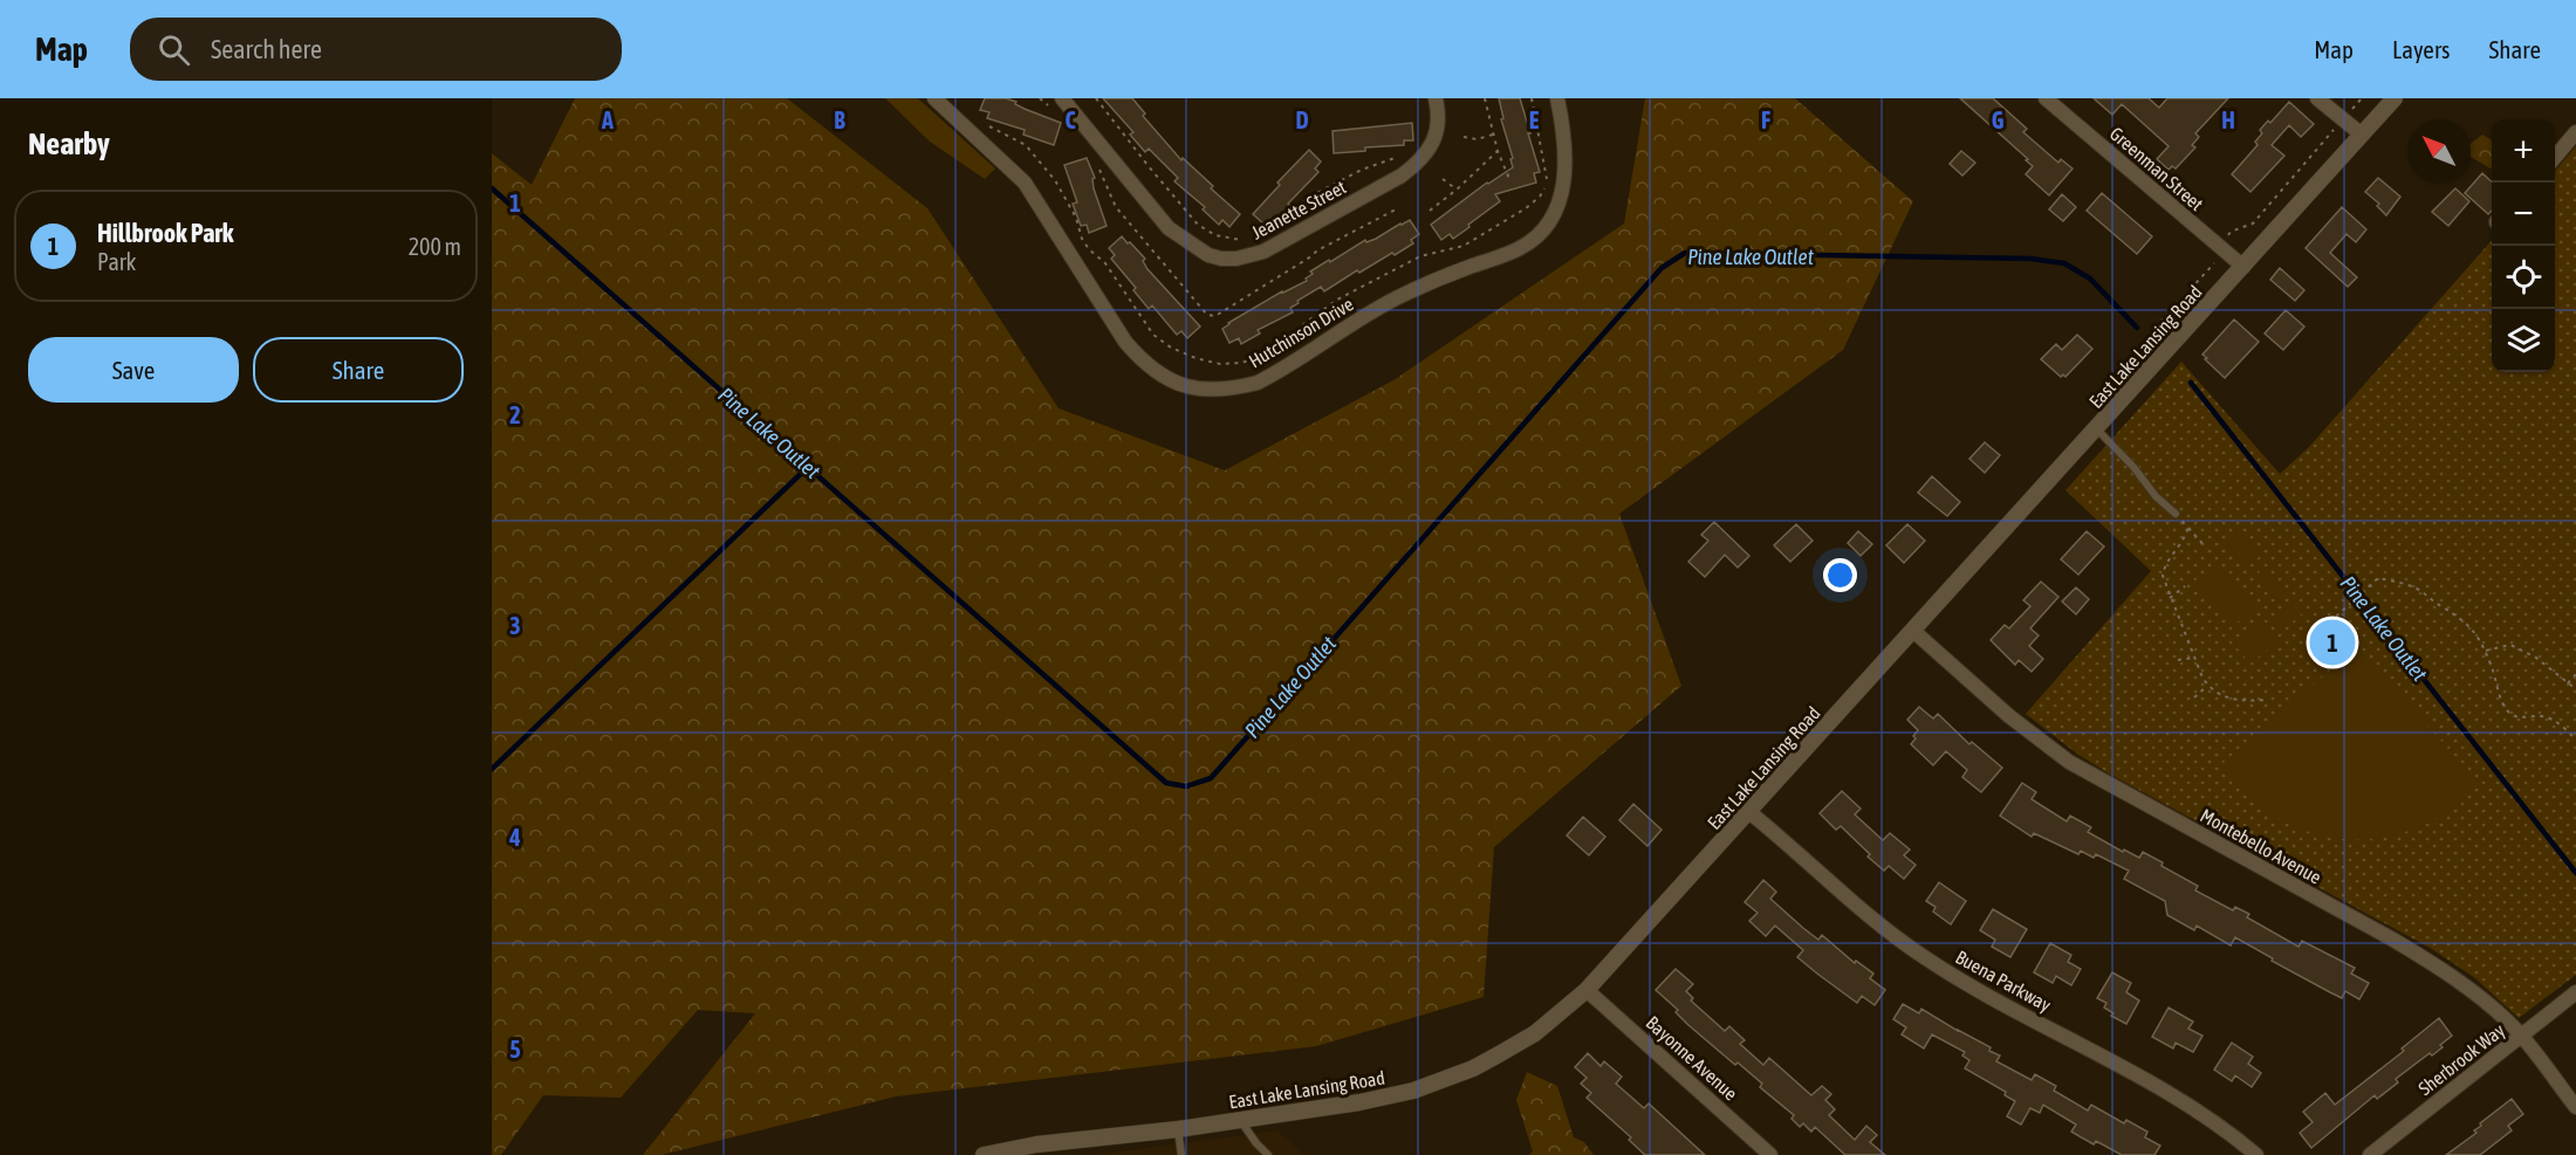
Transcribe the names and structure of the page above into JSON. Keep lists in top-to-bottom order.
{
  "streets": {
    "street": [
      "Greenman Street",
      "Jeanette Street",
      "Hutchinson Drive",
      "East Lake Lansing Road",
      "Montebello Avenue",
      "Buena Parkway",
      "Bayonne Avenue",
      "Sherbrook Way"
    ]
  },
  "crossings": [
    ["Greenman Street", "East Lake Lansing Road"],
    ["East Lake Lansing Road", "Montebello Avenue"],
    ["East Lake Lansing Road", "Buena Parkway"],
    ["East Lake Lansing Road", "Bayonne Avenue"],
    ["Montebello Avenue", "Sherbrook Way"]
  ],
  "water": ["Pine Lake Outlet"],
  "north": "top left",
  "page": {
    "header": "Map",
    "search": "Search here",
    "nav": ["Map", "Layers", "Share"],
    "heading": "Nearby",
    "map_buttons": ["+", "−"],
    "list": [
      {
        "mark": "1",
        "name": "Hillbrook Park",
        "note": "Park",
        "value": "200 m"
      }
    ],
    "buttons": ["Save", "Share"],
    "pins": "1"
  },
  "grid": {
    "columns": [
      "A",
      "B",
      "C",
      "D",
      "E",
      "F",
      "G",
      "H"
    ],
    "rows": [
      "1",
      "2",
      "3",
      "4",
      "5"
    ]
  }
}
